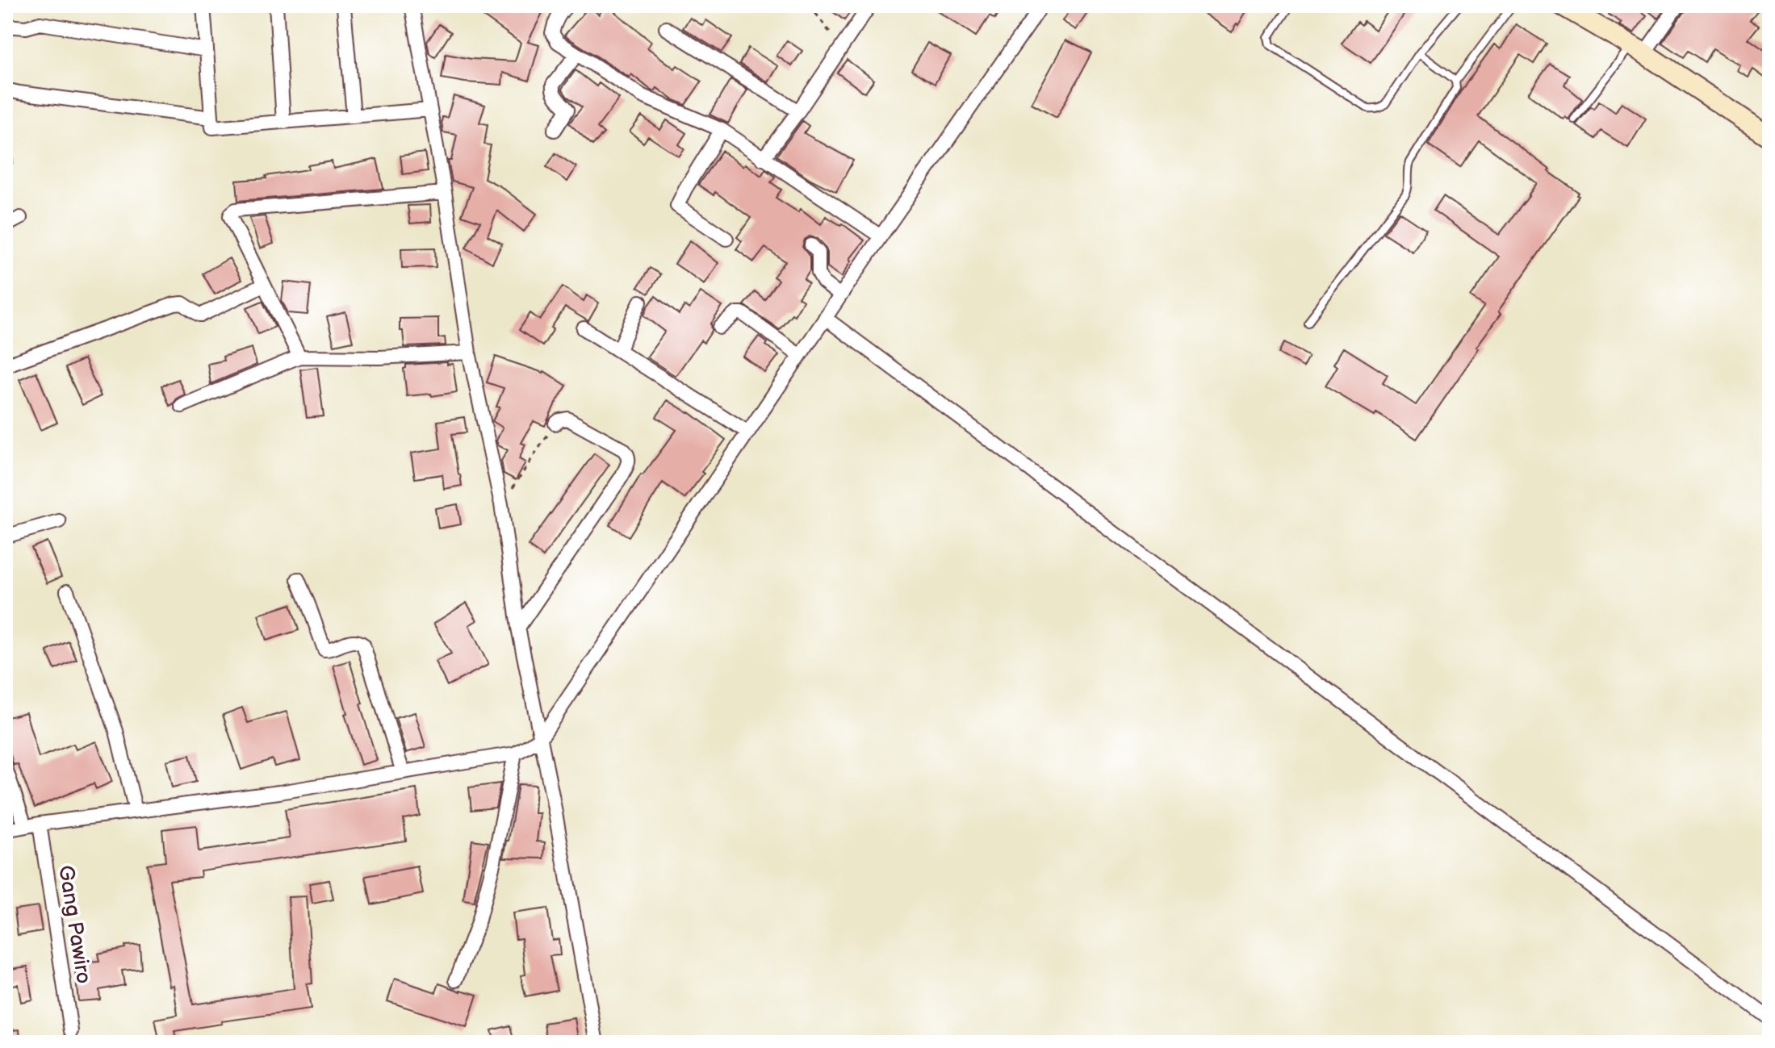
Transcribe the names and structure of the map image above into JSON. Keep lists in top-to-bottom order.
{
  "streets": {
    "street": ["Gang Pawiro"]
  }
}
